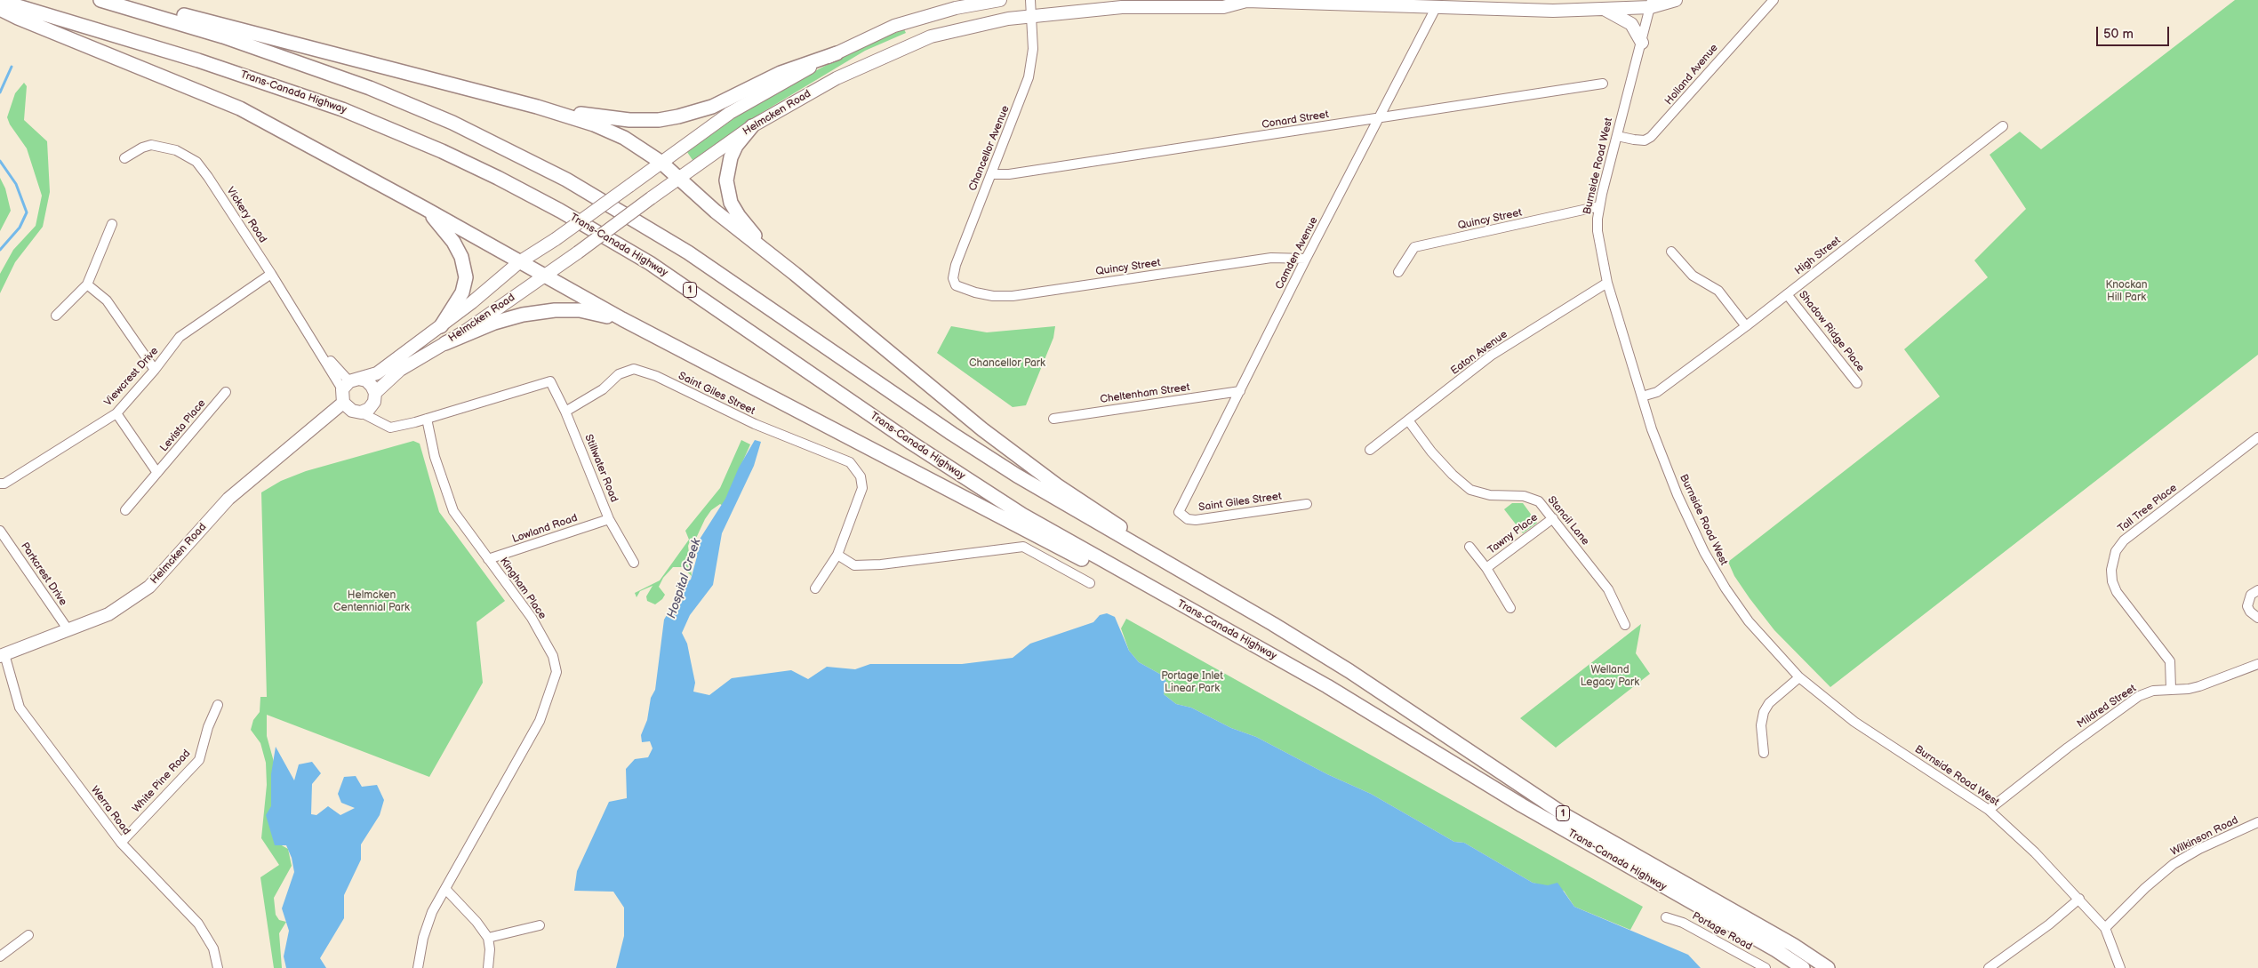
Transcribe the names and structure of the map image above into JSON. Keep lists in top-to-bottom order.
{
  "streets": {
    "highway": ["Trans-Canada Highway", "1"],
    "main road": ["Helmcken Road"],
    "street": [
      "Holland Avenue",
      "Conard Street",
      "Chancellor Avenue",
      "Burnside Road West",
      "Vickery Road",
      "Quincy Street",
      "Camden Avenue",
      "High Street",
      "Shadow Ridge Place",
      "Eaton Avenue",
      "Viewcrest Drive",
      "Saint Giles Street",
      "Cheltenham Street",
      "Levista Place",
      "Stillwater Road",
      "Tall Tree Place",
      "Stancil Lane",
      "Lowland Road",
      "Tawny Place",
      "Parkcrest Drive",
      "Kingham Place",
      "Mildred Street",
      "White Pine Road",
      "Werra Road",
      "Wilkinson Road",
      "Portage Road"
    ]
  },
  "crossings": [
    ["Holland Avenue", "Burnside Road West"],
    ["Helmcken Road", "Chancellor Avenue"],
    ["Helmcken Road", "Burnside Road West"],
    ["Helmcken Road", "Vickery Road"],
    ["Helmcken Road", "Camden Avenue"],
    ["Helmcken Road", "Parkcrest Drive"],
    ["Helmcken Road", "Werra Road"],
    ["Conard Street", "Chancellor Avenue"],
    ["Conard Street", "Camden Avenue"],
    ["Chancellor Avenue", "Quincy Street"],
    ["Burnside Road West", "Quincy Street"],
    ["Burnside Road West", "High Street"],
    ["Burnside Road West", "Eaton Avenue"],
    ["Burnside Road West", "Mildred Street"],
    ["Burnside Road West", "Wilkinson Road"],
    ["Vickery Road", "Viewcrest Drive"],
    ["Quincy Street", "Camden Avenue"],
    ["Camden Avenue", "Saint Giles Street"],
    ["Camden Avenue", "Cheltenham Street"],
    ["High Street", "Shadow Ridge Place"],
    ["Eaton Avenue", "Stancil Lane"],
    ["Viewcrest Drive", "Levista Place"],
    ["Saint Giles Street", "Stillwater Road"],
    ["Stillwater Road", "Lowland Road"],
    ["Stillwater Road", "Kingham Place"],
    ["Tall Tree Place", "Mildred Street"],
    ["Stancil Lane", "Tawny Place"],
    ["Lowland Road", "Kingham Place"],
    ["White Pine Road", "Werra Road"]
  ],
  "water": ["Hospital Creek"],
  "parks": [
    "Knockan Hill Park",
    "Chancellor Park",
    "Helmcken Centennial Park",
    "Welland Legacy Park",
    "Portage Inlet Linear Park"
  ],
  "scale_bar": "50 m"
}
